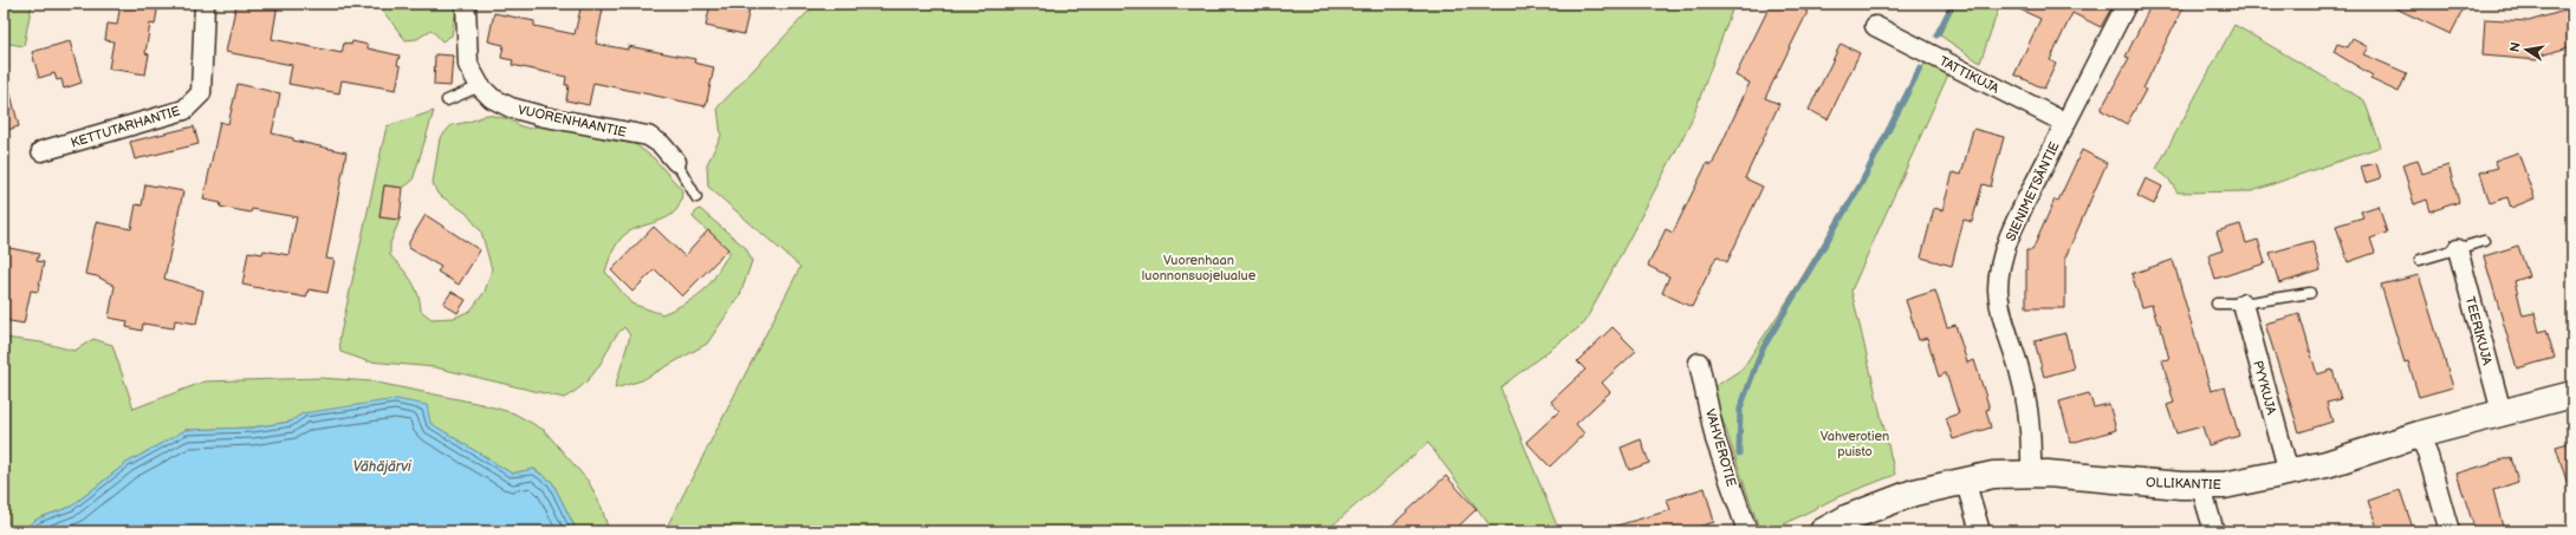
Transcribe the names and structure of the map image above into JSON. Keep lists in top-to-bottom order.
{
  "streets": {
    "street": [
      "TATTIKUJA",
      "VUORENHAANTIE",
      "KETTUTARHANTIE",
      "SIENIMETSÄNTIE",
      "TEERIKUJA",
      "PYYKUJA",
      "VAHVEROTIE",
      "OLLIKANTIE"
    ]
  },
  "crossings": [
    ["TATTIKUJA", "SIENIMETSÄNTIE"],
    ["SIENIMETSÄNTIE", "OLLIKANTIE"],
    ["TEERIKUJA", "OLLIKANTIE"],
    ["PYYKUJA", "OLLIKANTIE"]
  ],
  "water": ["Vähäjärvi"],
  "parks": ["Vuorenhaan luonnonsuojelualue", "Vahverotien puisto"],
  "north": "left"
}
